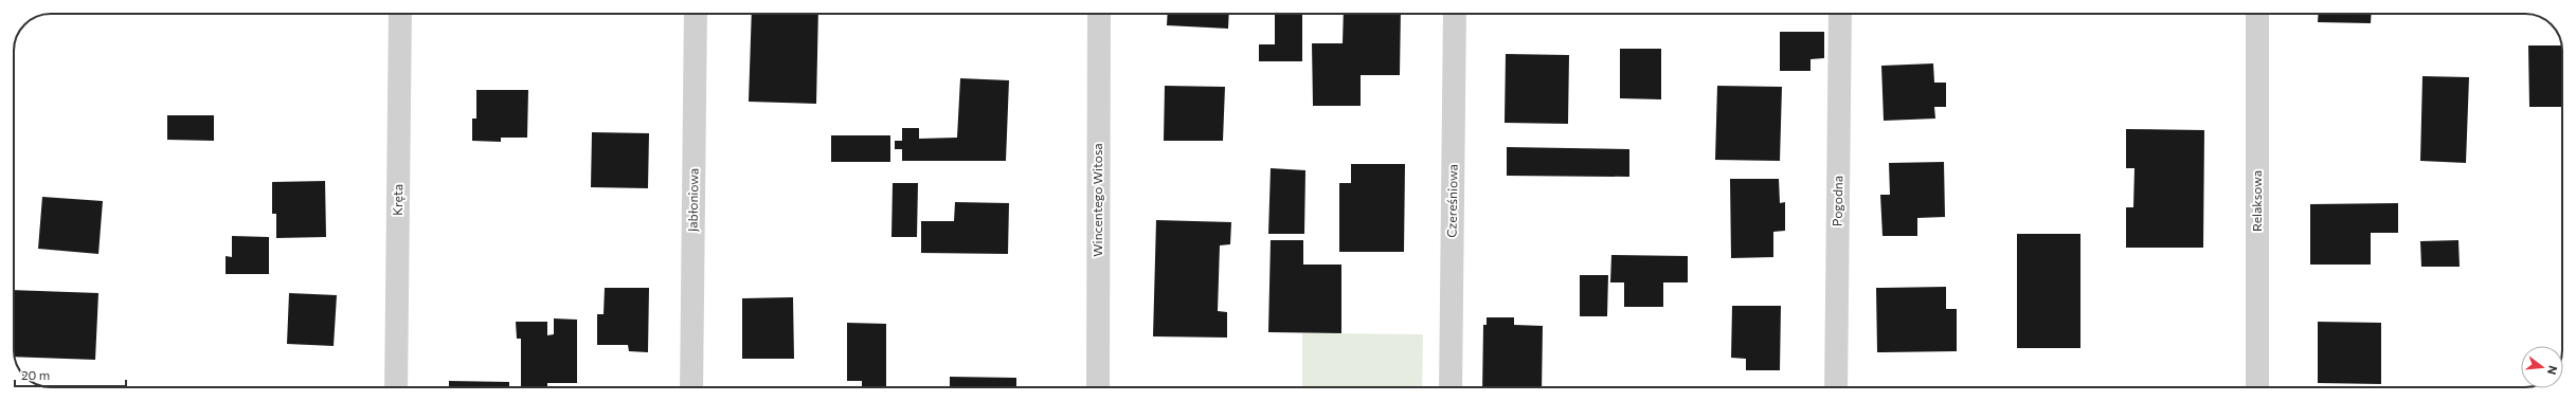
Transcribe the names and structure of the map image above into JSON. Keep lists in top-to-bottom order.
{
  "streets": {
    "street": [
      "Kręta",
      "Jabłoniowa",
      "Wincentego Witosa",
      "Czereśniowa",
      "Pogodna",
      "Relaksowa"
    ]
  },
  "scale_bar": "20 m",
  "north": "right"
}
